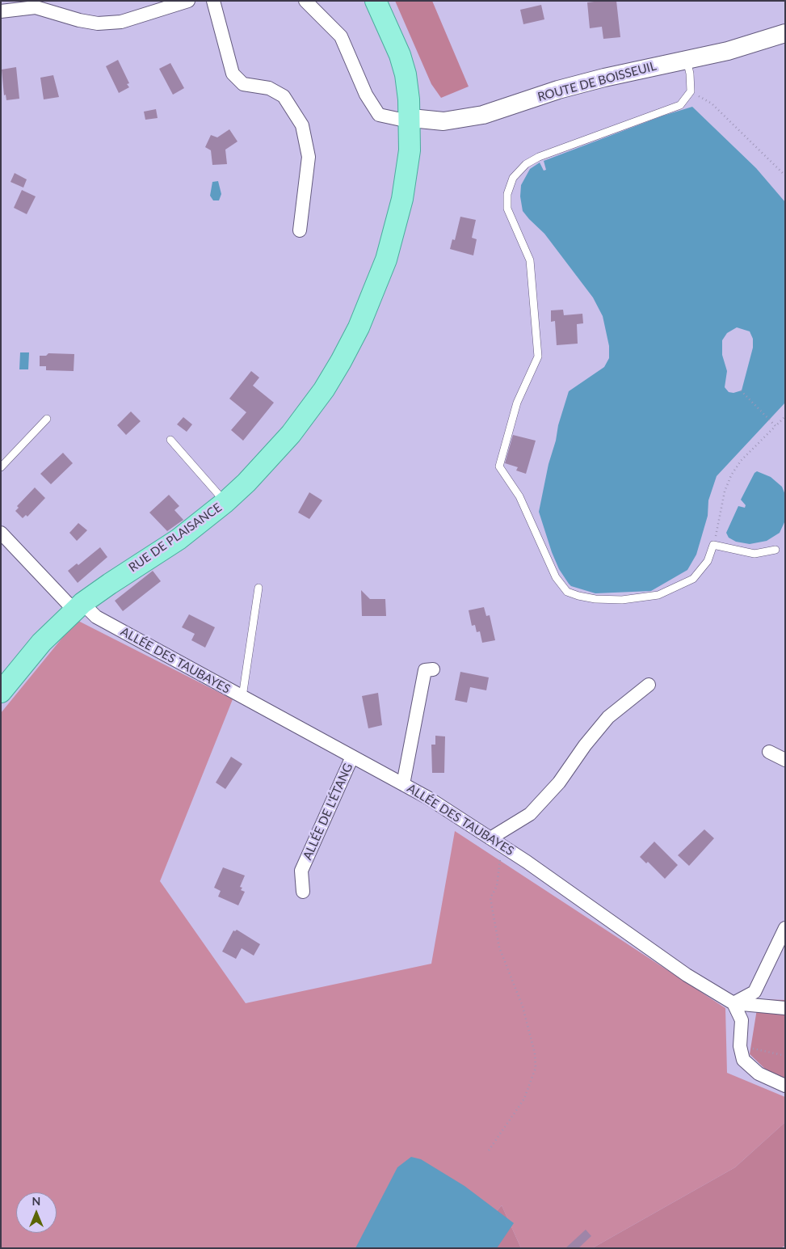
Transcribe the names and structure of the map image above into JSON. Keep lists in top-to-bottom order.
{
  "streets": {
    "main road": ["ROUTE DE BOISSEUIL", "RUE DE PLAISANCE"],
    "street": ["ALLÉE DES TAUBAYES", "ALLÉE DE L'ÉTANG"]
  },
  "crossings": [
    ["ROUTE DE BOISSEUIL", "RUE DE PLAISANCE"],
    ["RUE DE PLAISANCE", "ALLÉE DES TAUBAYES"],
    ["ALLÉE DES TAUBAYES", "ALLÉE DE L'ÉTANG"]
  ],
  "north": "top"
}
